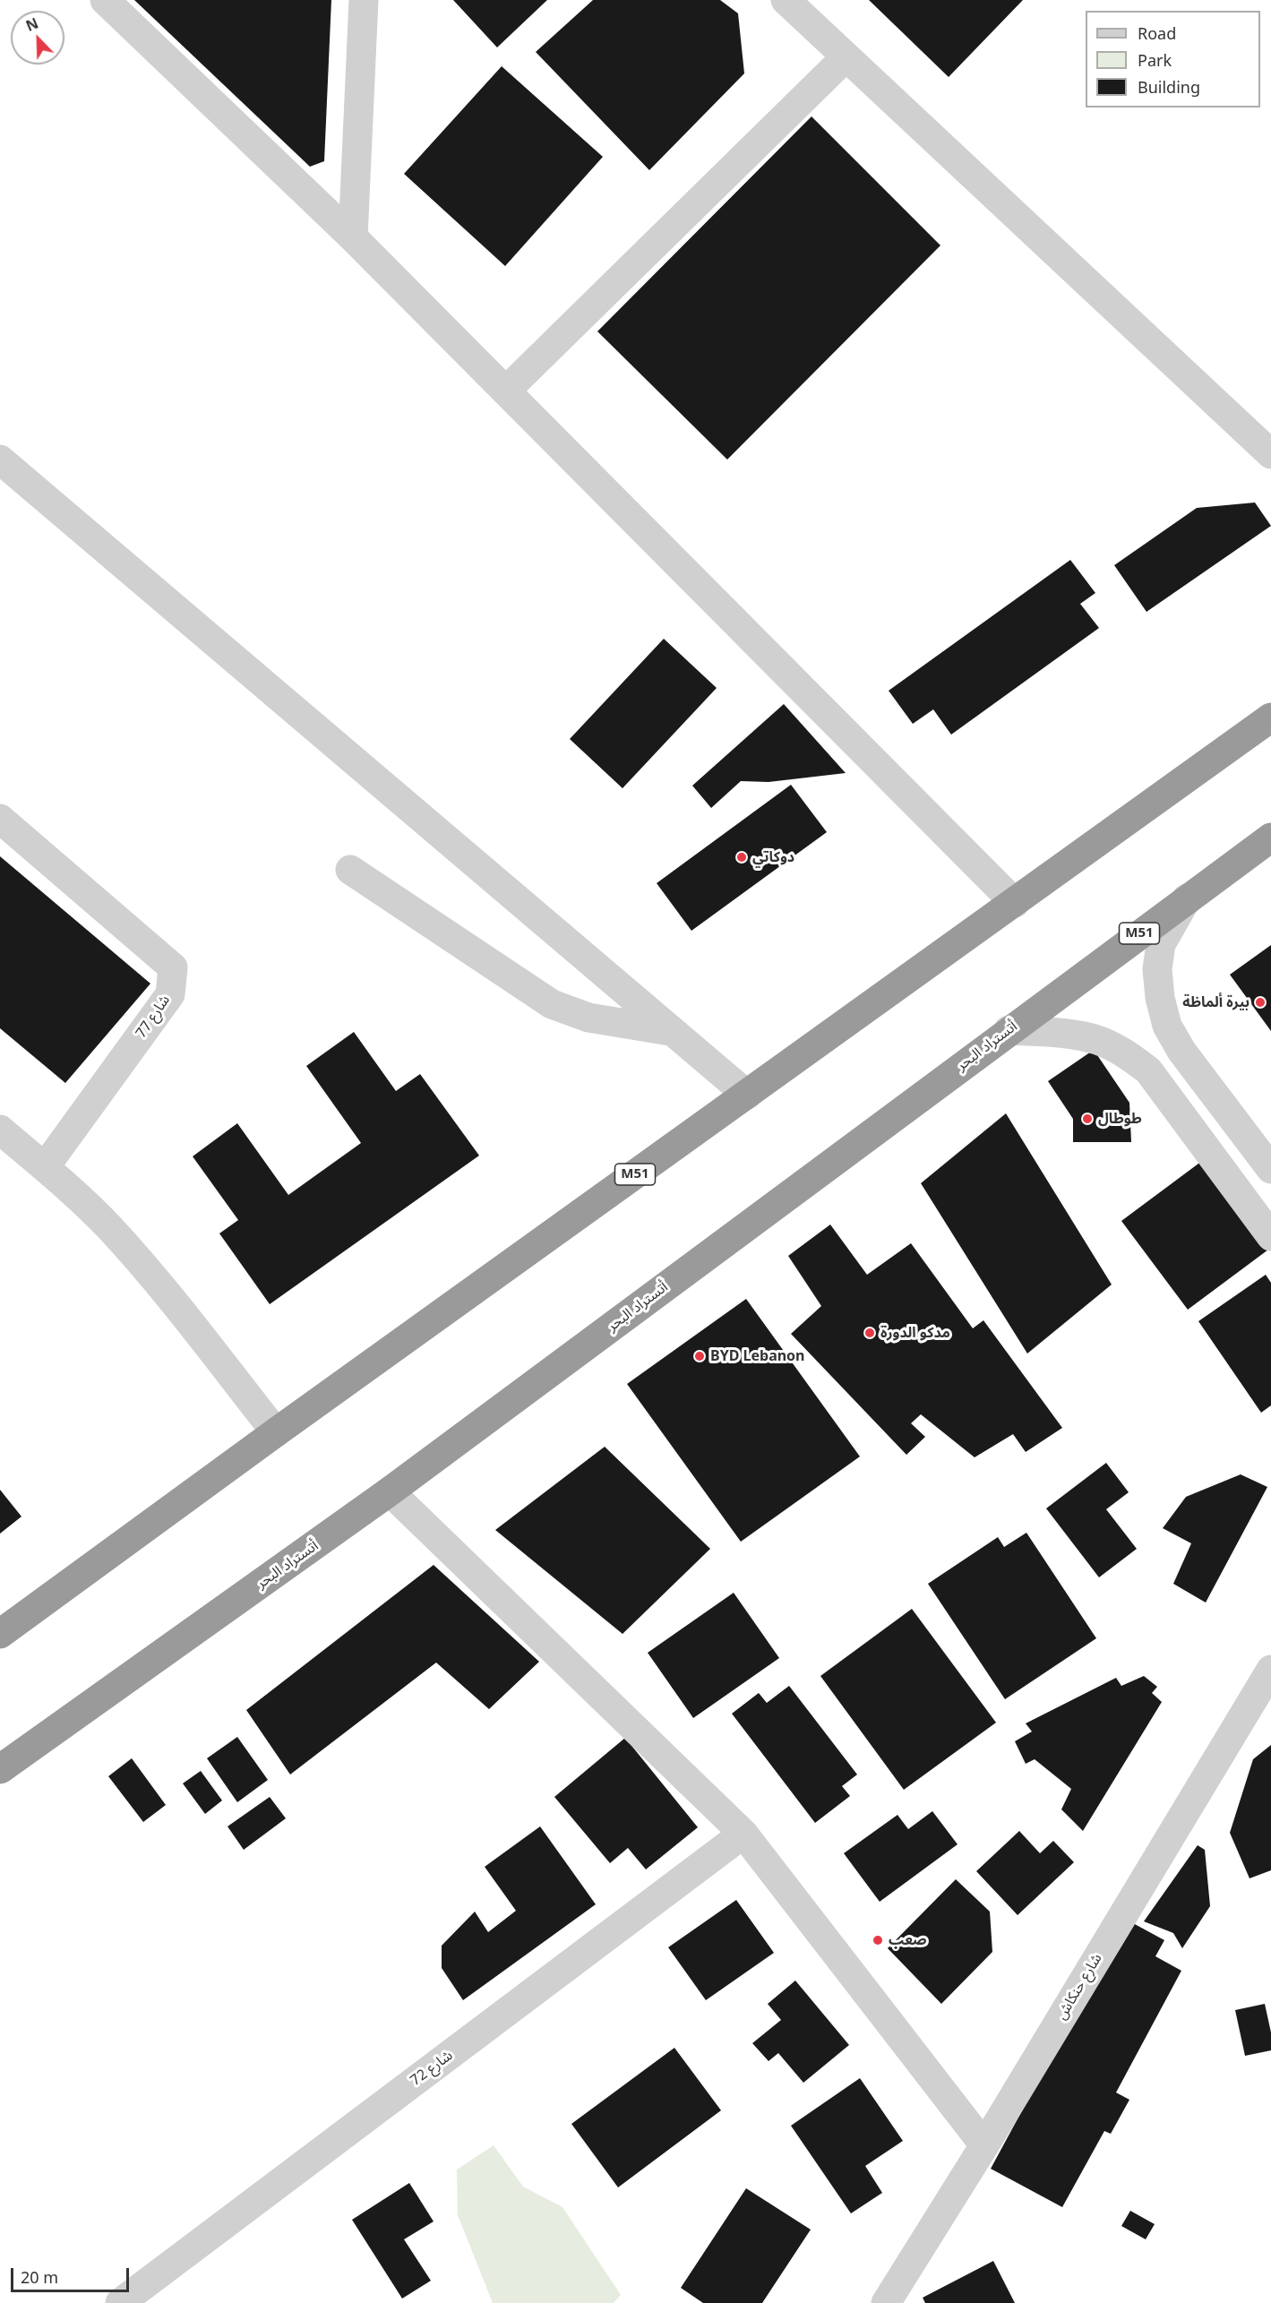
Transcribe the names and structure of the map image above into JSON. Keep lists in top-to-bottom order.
{
  "streets": {
    "highway": ["M51", "أتستراد البحر"],
    "street": ["شارع 77", "شارع حنكاش", "شارع 72"]
  },
  "places": [
    "دوكاتي",
    "بيرة ألماظة",
    "طوطال",
    "مدكو الدورة",
    "BYD Lebanon",
    "صعب"
  ],
  "legend": ["Road", "Park", "Building"],
  "scale_bar": "20 m",
  "north": "top left"
}
